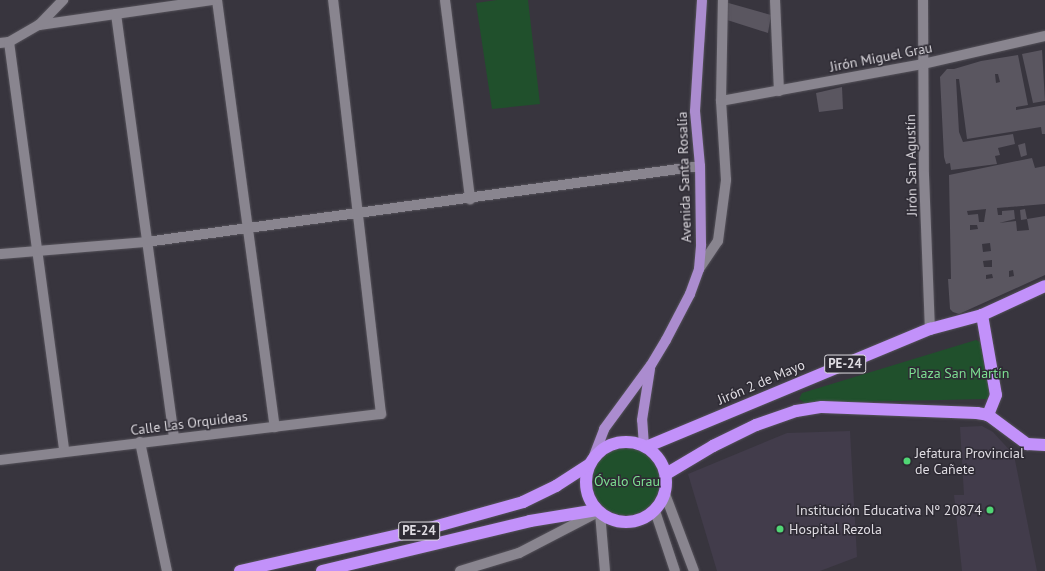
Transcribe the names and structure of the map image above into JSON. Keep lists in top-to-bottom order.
{
  "streets": {
    "highway": ["PE-24", "Jirón 2 de Mayo"],
    "main road": ["Avenida Santa Rosalía"],
    "street": ["Jirón Miguel Grau", "Jirón San Agustín", "Calle Las Orquideas"]
  },
  "crossings": [
    ["Jirón Miguel Grau", "Jirón San Agustín"],
    ["Jirón San Agustín", "Jirón 2 de Mayo"],
    ["Avenida Santa Rosalía", "PE-24"],
    ["Avenida Santa Rosalía", "Jirón 2 de Mayo"],
    ["PE-24", "Jirón 2 de Mayo"]
  ],
  "parks": ["Plaza San Martín", "Óvalo Grau"],
  "places": ["Jefatura Provincial de Cañete", "Institución Educativa Nº 20874", "Hospital Rezola"]
}
